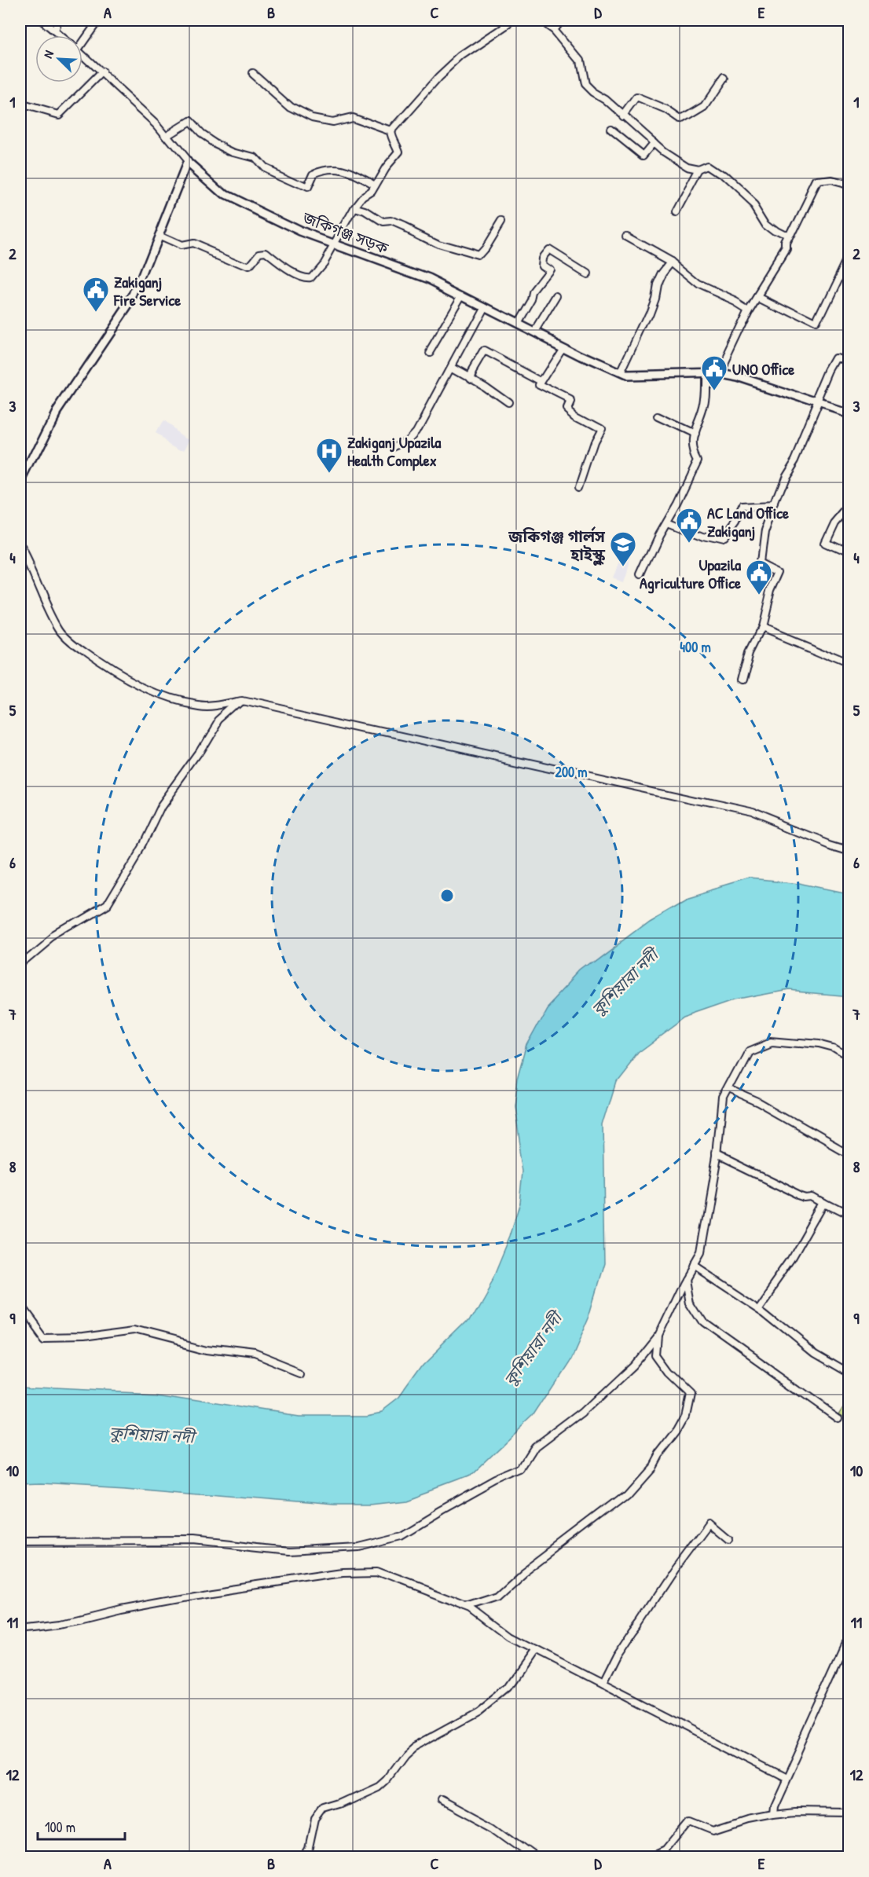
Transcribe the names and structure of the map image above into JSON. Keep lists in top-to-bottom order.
{
  "streets": {
    "main road": ["জকিগঞ্জ সড়ক"]
  },
  "water": ["কুশিয়ারা নদী"],
  "places": {
    "public building": [
      "Zakiganj Fire Service",
      "UNO Office",
      "AC Land Office Zakiganj",
      "Upazila Agriculture Office"
    ],
    "hospital": ["Zakiganj Upazila Health Complex"],
    "school or university": ["জকিগঞ্জ গার্লস হাইস্কুল"]
  },
  "scale_bar": "100 m",
  "north": "top left",
  "grid": {
    "columns": [
      "A",
      "B",
      "C",
      "D",
      "E"
    ],
    "rows": [
      "1",
      "2",
      "3",
      "4",
      "5",
      "6",
      "7",
      "8",
      "9",
      "10",
      "11",
      "12"
    ]
  },
  "rings": ["400 m", "200 m"]
}
